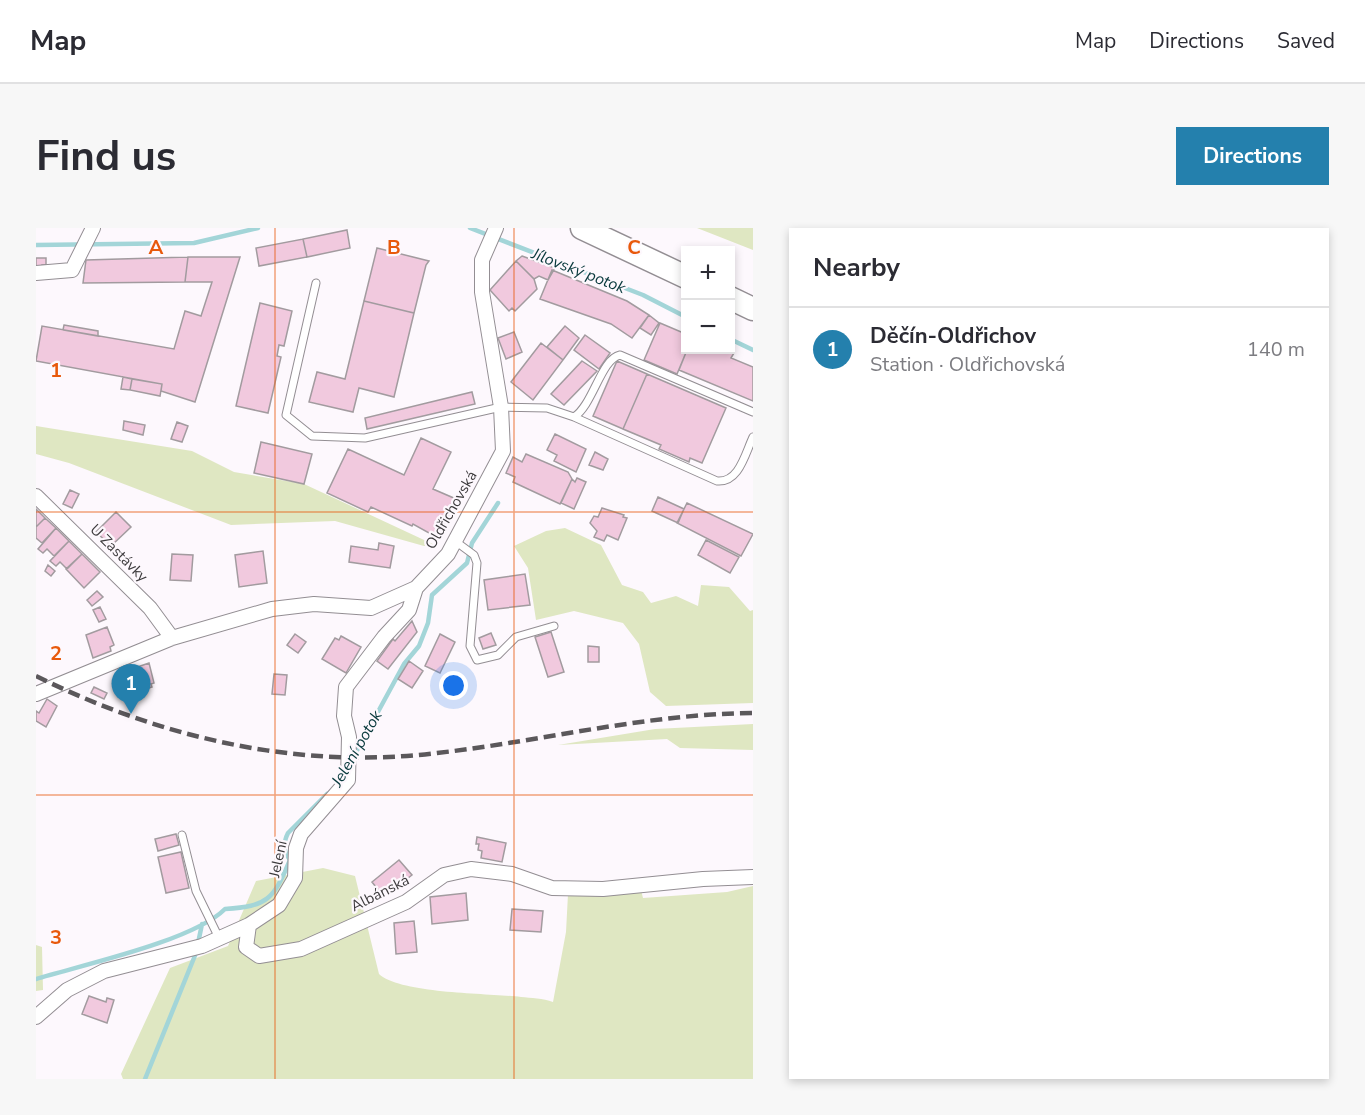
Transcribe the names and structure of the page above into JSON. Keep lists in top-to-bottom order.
{
  "streets": {
    "street": [
      "Oldřichovská",
      "U Zastávky",
      "Jelení",
      "Albánská"
    ]
  },
  "crossings": [
    ["Oldřichovská", "U Zastávky"],
    ["Oldřichovská", "Jelení"],
    ["Jelení", "Albánská"]
  ],
  "water": ["Jílovský potok", "Jelení potok"],
  "page": {
    "header": "Map",
    "nav": ["Map", "Directions", "Saved"],
    "buttons": "Directions",
    "title": "Find us",
    "heading": "Nearby",
    "map_buttons": ["+", "−"],
    "list": [
      {
        "mark": "1",
        "name": "Děčín-Oldřichov",
        "note": "Station · Oldřichovská",
        "value": "140 m"
      }
    ],
    "pins": "1"
  },
  "grid": {
    "columns": ["A", "B", "C"],
    "rows": ["1", "2", "3"]
  }
}
